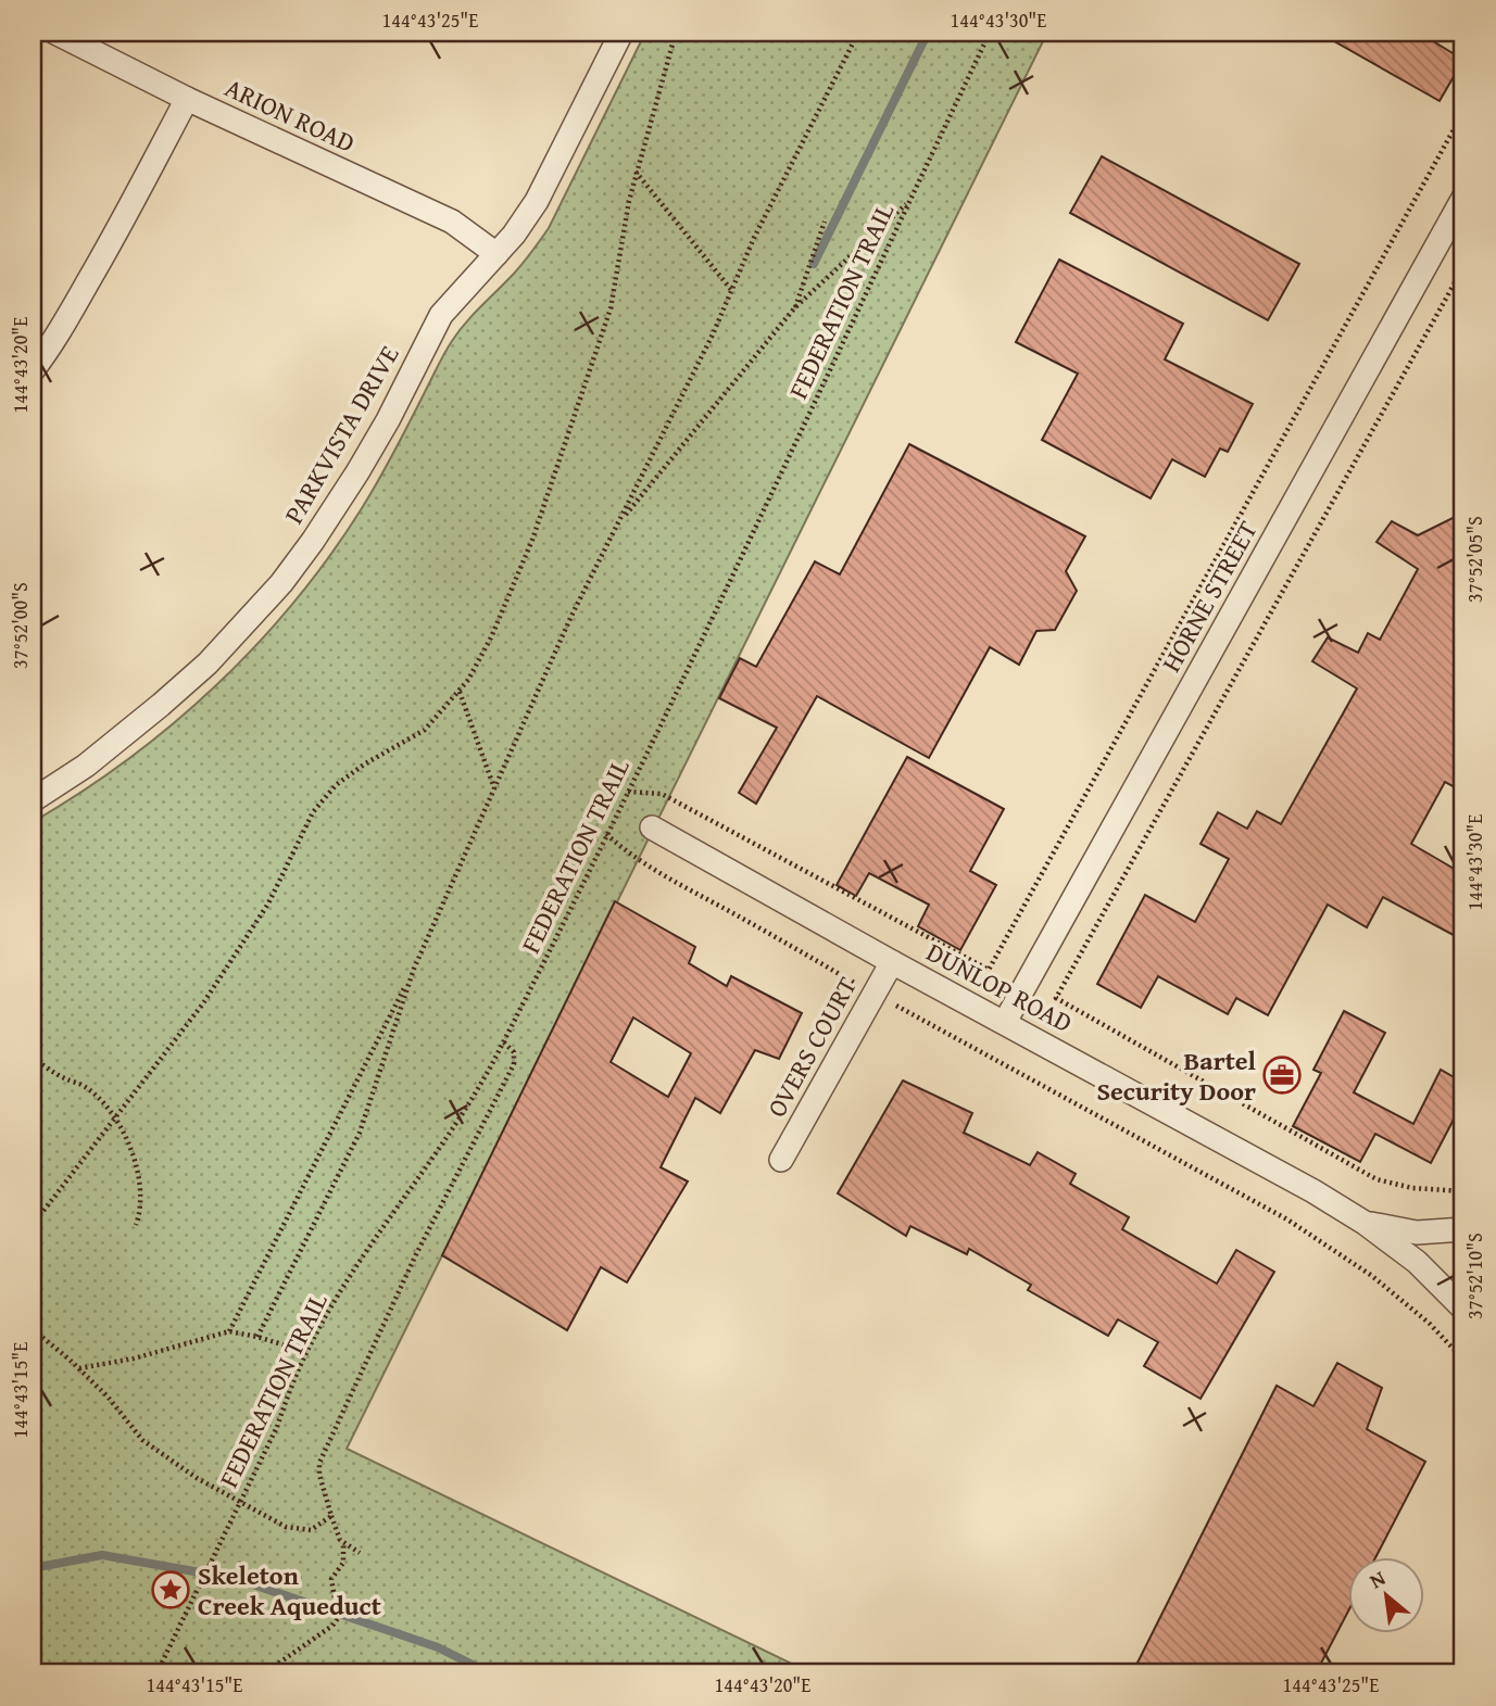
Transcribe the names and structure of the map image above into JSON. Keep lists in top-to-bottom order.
{
  "streets": {
    "street": [
      "ARION ROAD",
      "PARKVISTA DRIVE",
      "HORNE STREET",
      "DUNLOP ROAD",
      "OVERS COURT"
    ],
    "path": ["FEDERATION TRAIL"]
  },
  "crossings": [
    ["ARION ROAD", "PARKVISTA DRIVE"],
    ["HORNE STREET", "DUNLOP ROAD"],
    ["DUNLOP ROAD", "OVERS COURT"]
  ],
  "places": {
    "office": ["Bartel Security Door"],
    "place": ["Skeleton Creek Aqueduct"]
  },
  "north": "top left",
  "coordinates": [
    "144°43'25\"E",
    "144°43'30\"E",
    "144°43'20\"E",
    "37°52'05\"S",
    "37°52'00\"S",
    "37°52'10\"S",
    "144°43'15\"E"
  ]
}
